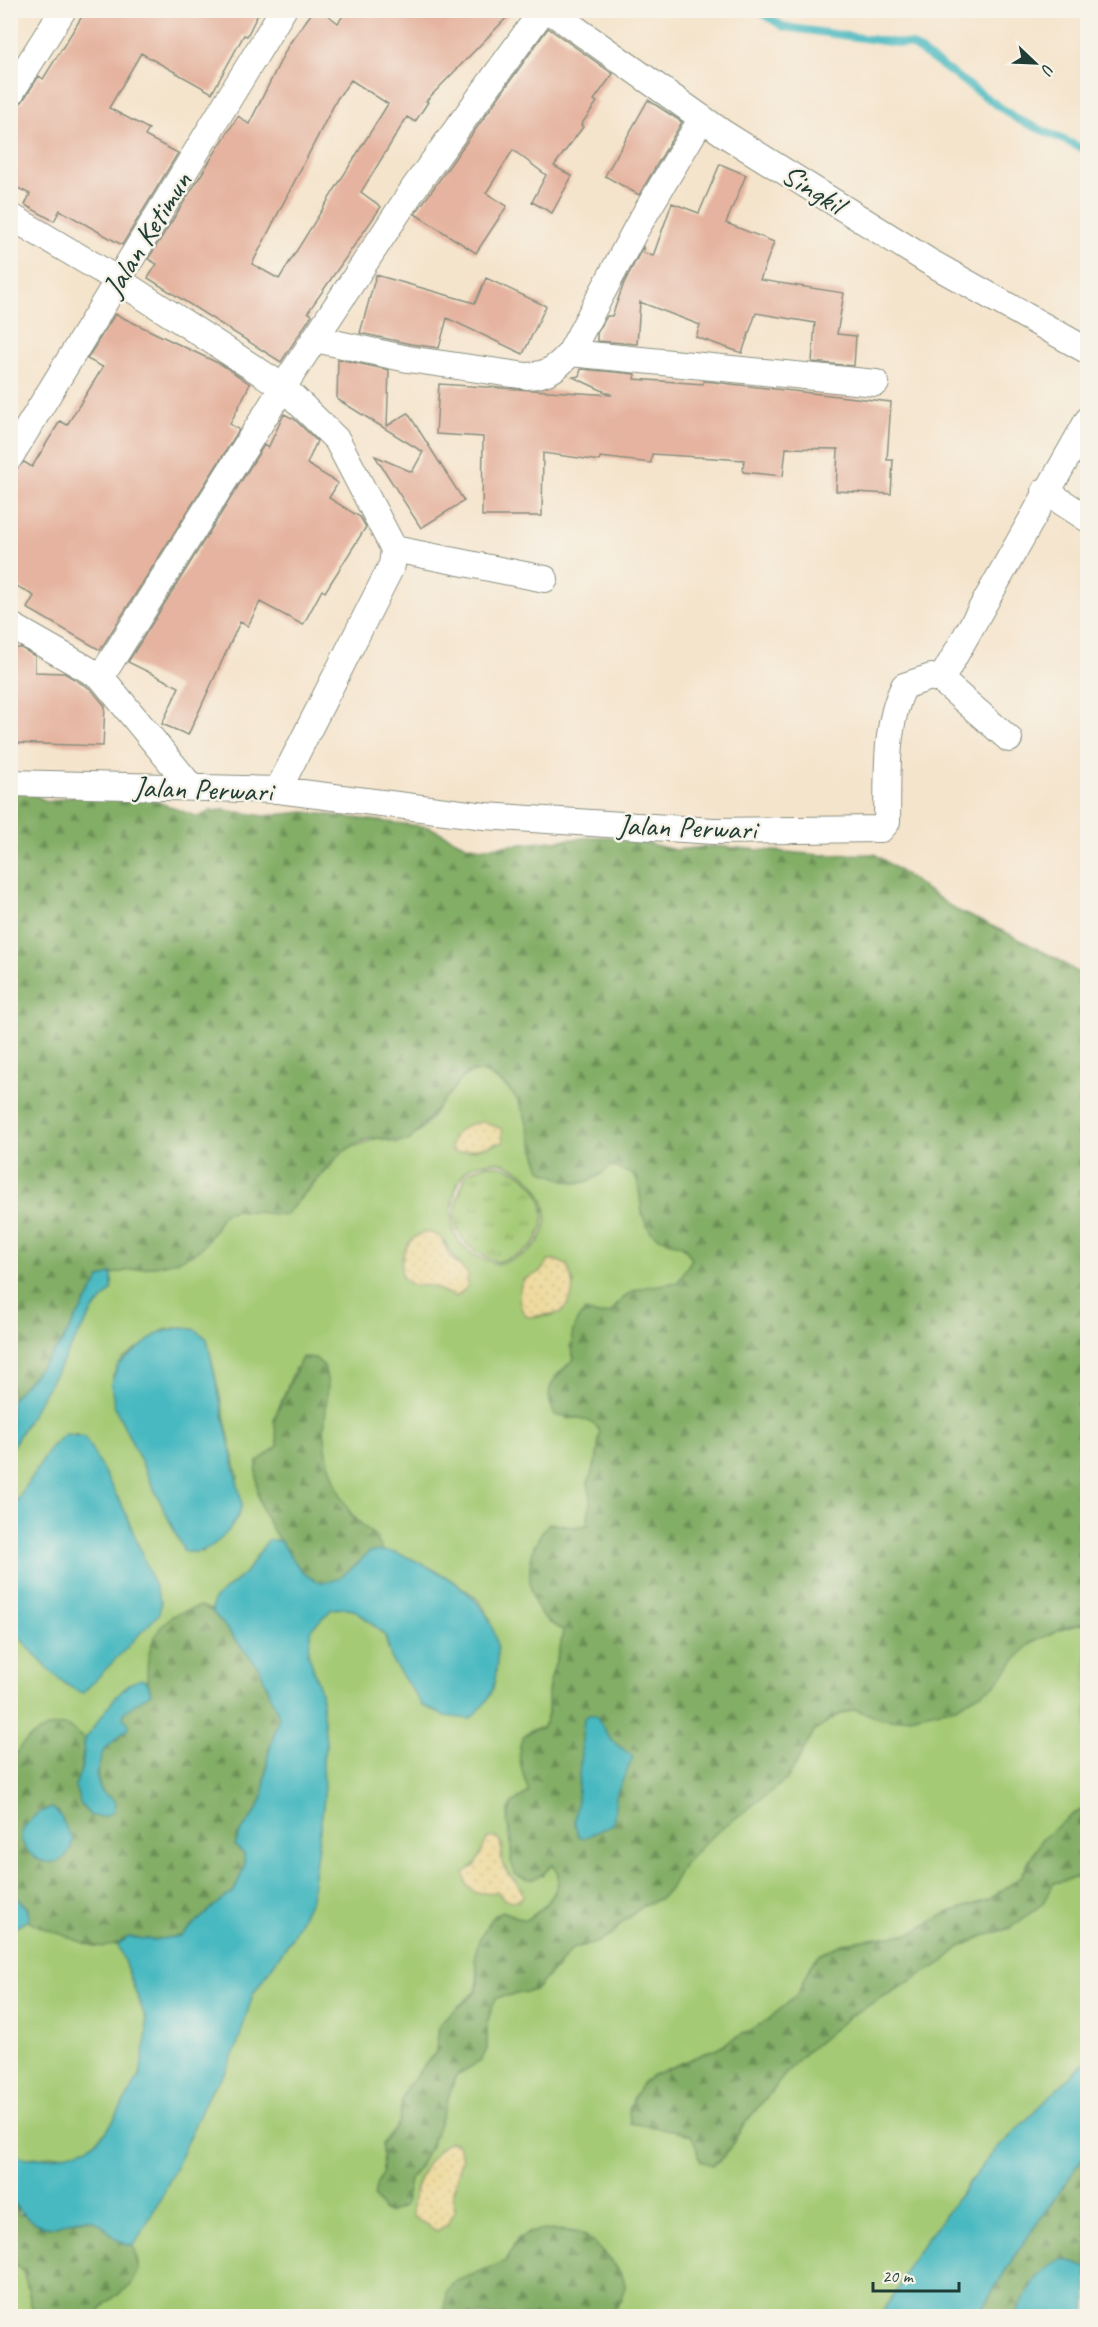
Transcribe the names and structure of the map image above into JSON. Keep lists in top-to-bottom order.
{
  "streets": {
    "street": ["Singkil", "Jalan Ketimun", "Jalan Perwari"]
  },
  "scale_bar": "20 m",
  "north": "bottom right"
}
